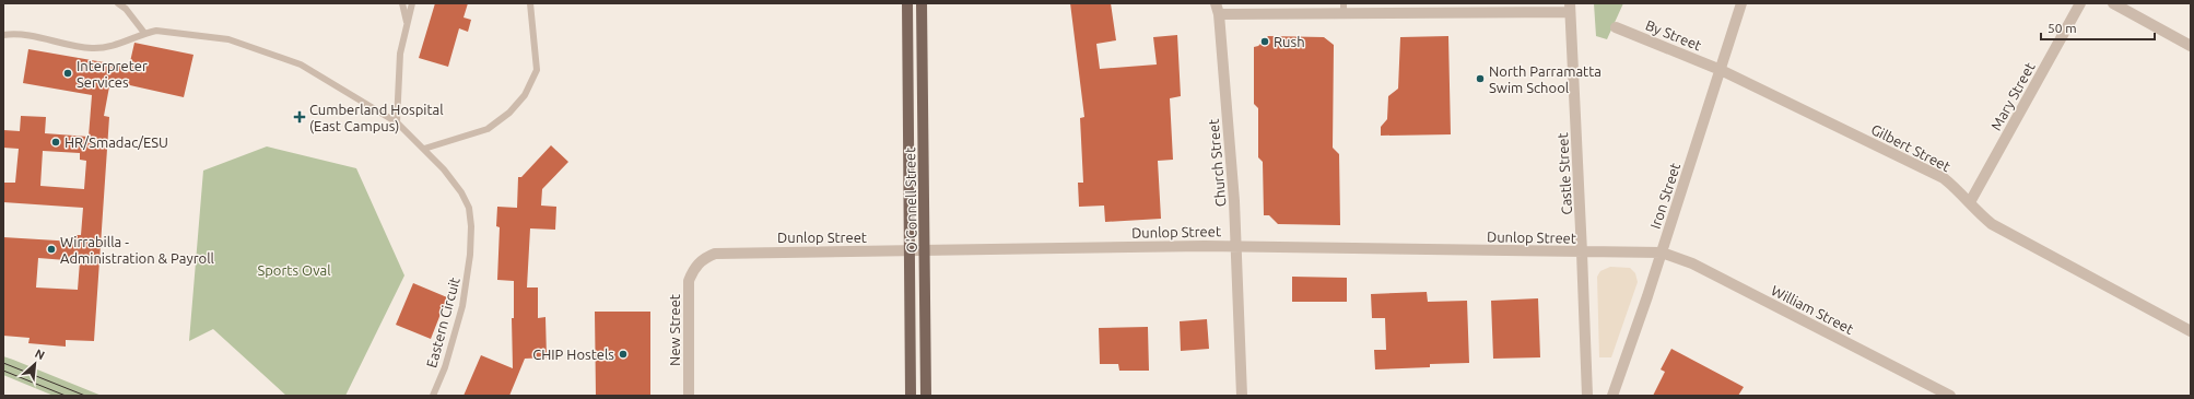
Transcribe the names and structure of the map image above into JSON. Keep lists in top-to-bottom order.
{
  "streets": {
    "main road": ["O'Connell Street"],
    "street": [
      "By Street",
      "Mary Street",
      "Gilbert Street",
      "Church Street",
      "Castle Street",
      "Iron Street",
      "Dunlop Street",
      "William Street",
      "New Street"
    ],
    "lane": ["Eastern Circuit"]
  },
  "crossings": [
    ["By Street", "Gilbert Street"],
    ["By Street", "Iron Street"],
    ["Mary Street", "Gilbert Street"],
    ["Gilbert Street", "Iron Street"],
    ["Church Street", "Dunlop Street"],
    ["Castle Street", "Dunlop Street"],
    ["Iron Street", "Dunlop Street"],
    ["Iron Street", "William Street"],
    ["O'Connell Street", "Dunlop Street"],
    ["Dunlop Street", "William Street"],
    ["Dunlop Street", "New Street"]
  ],
  "parks": ["Sports Oval"],
  "places": {
    "other": [
      "Rush",
      "Interpreter Services",
      "North Parramatta Swim School",
      "HR/Smadac/ESU",
      "Wirrabilla - Administration & Payroll",
      "CHIP Hostels"
    ],
    "health": ["Cumberland Hospital (East Campus)"]
  },
  "scale_bar": "50 m",
  "north": "top right"
}
